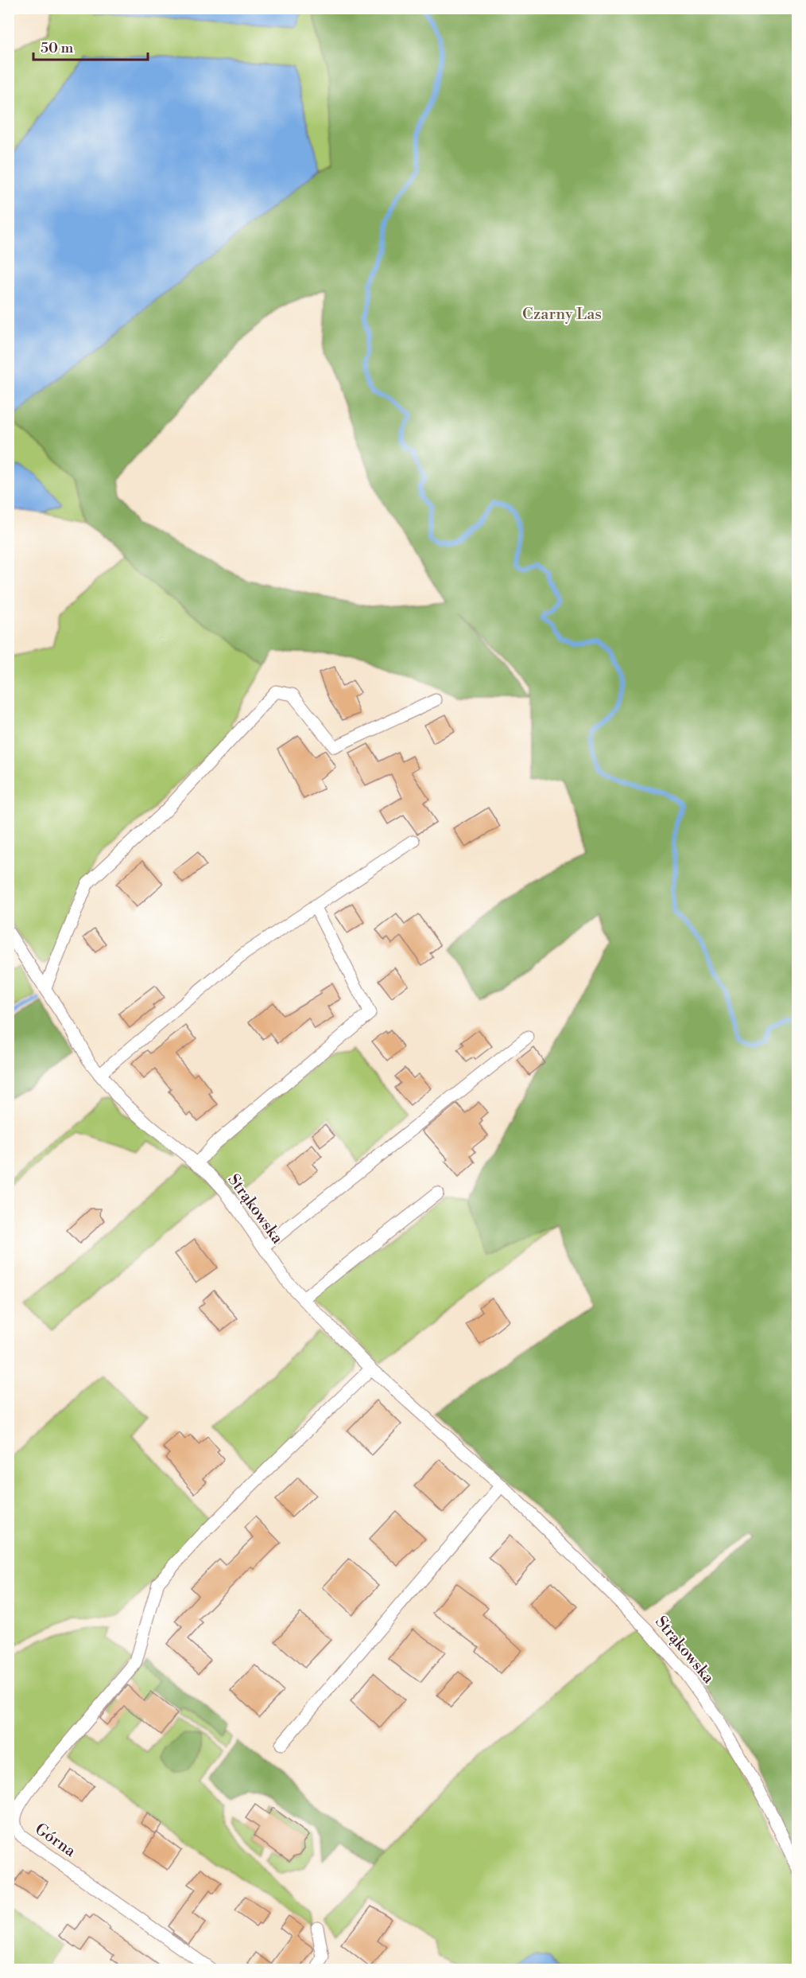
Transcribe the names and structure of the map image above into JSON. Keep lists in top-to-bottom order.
{
  "streets": {
    "street": ["Strąkowska", "Górna"]
  },
  "crossings": [
    ["Strąkowska", "Górna"]
  ],
  "parks": ["Czarny Las"],
  "scale_bar": "50 m"
}
